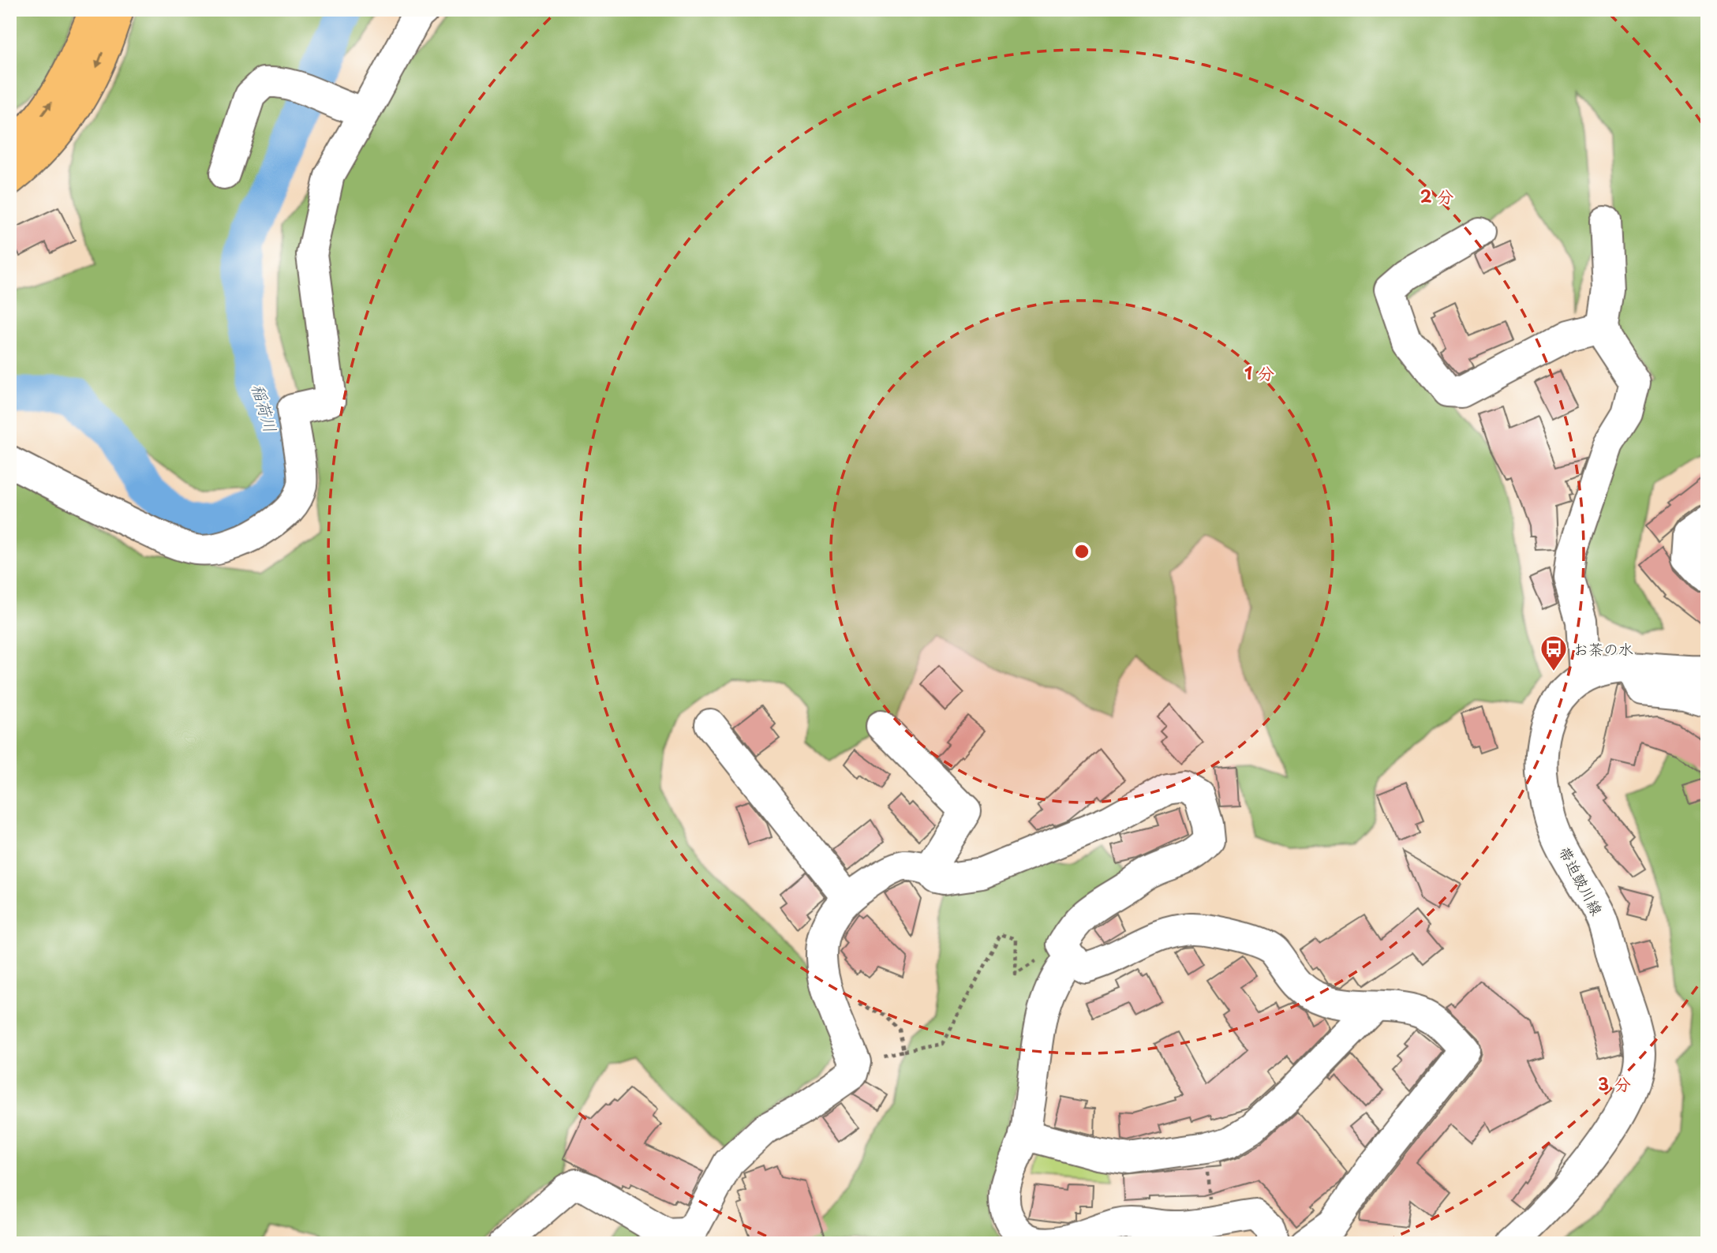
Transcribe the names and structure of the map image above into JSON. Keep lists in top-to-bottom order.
{
  "streets": {
    "street": ["帯迫皷川線"]
  },
  "water": ["稲荷川"],
  "places": {
    "bus stop": ["お茶の水"]
  },
  "rings": ["2 分", "1 分", "3 分"]
}
